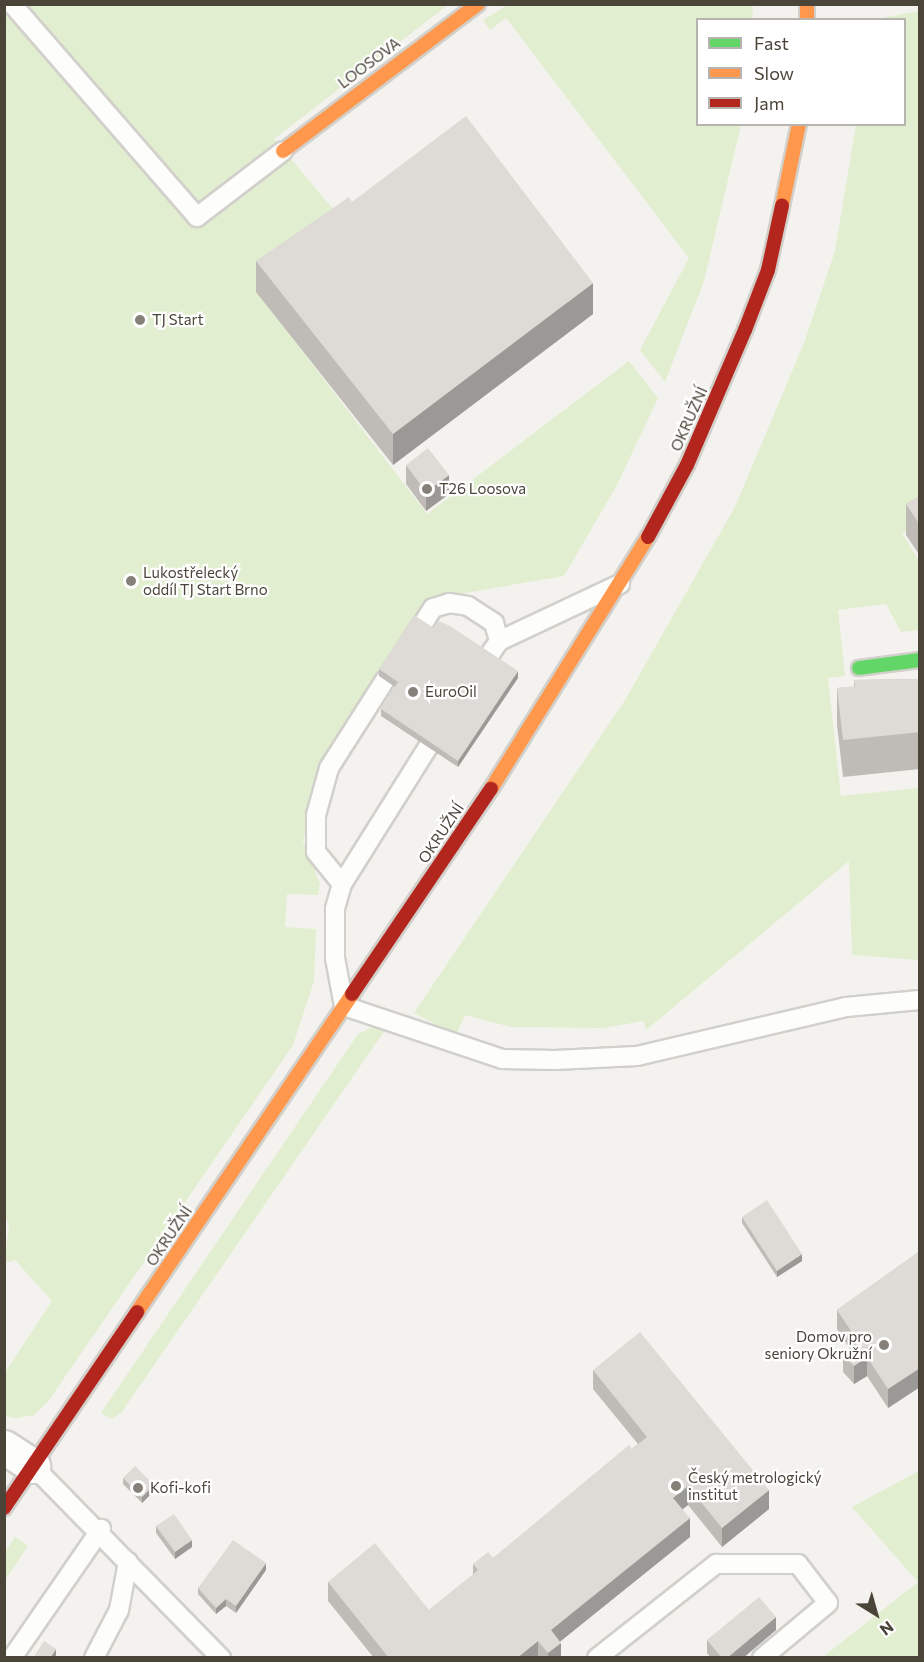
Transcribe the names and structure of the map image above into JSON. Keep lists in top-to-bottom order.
{
  "streets": {
    "street": ["LOOSOVA", "OKRUŽNÍ"]
  },
  "places": [
    "TJ Start",
    "T26 Loosova",
    "Lukostřelecký oddíl TJ Start Brno",
    "EuroOil",
    "Domov pro seniory Okružní",
    "Český metrologický institut",
    "Kofi-kofi"
  ],
  "legend": ["Fast", "Slow", "Jam"],
  "north": "bottom right"
}
